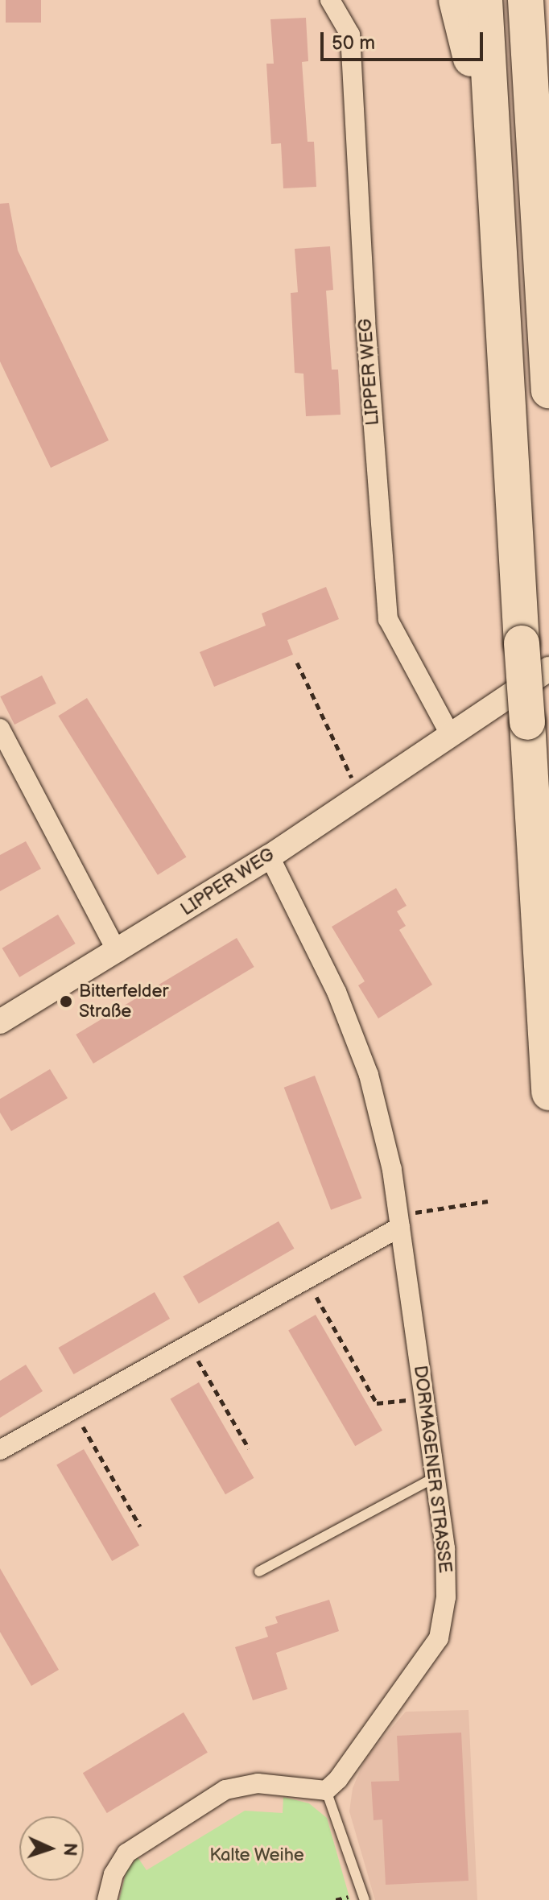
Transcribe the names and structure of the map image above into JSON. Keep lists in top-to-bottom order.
{
  "streets": {
    "street": ["LIPPER WEG", "DORMAGENER STRASSE"]
  },
  "crossings": [
    ["LIPPER WEG", "DORMAGENER STRASSE"]
  ],
  "parks": ["Kalte Weihe"],
  "places": ["Bitterfelder Straße"],
  "scale_bar": "50 m",
  "north": "right"
}
